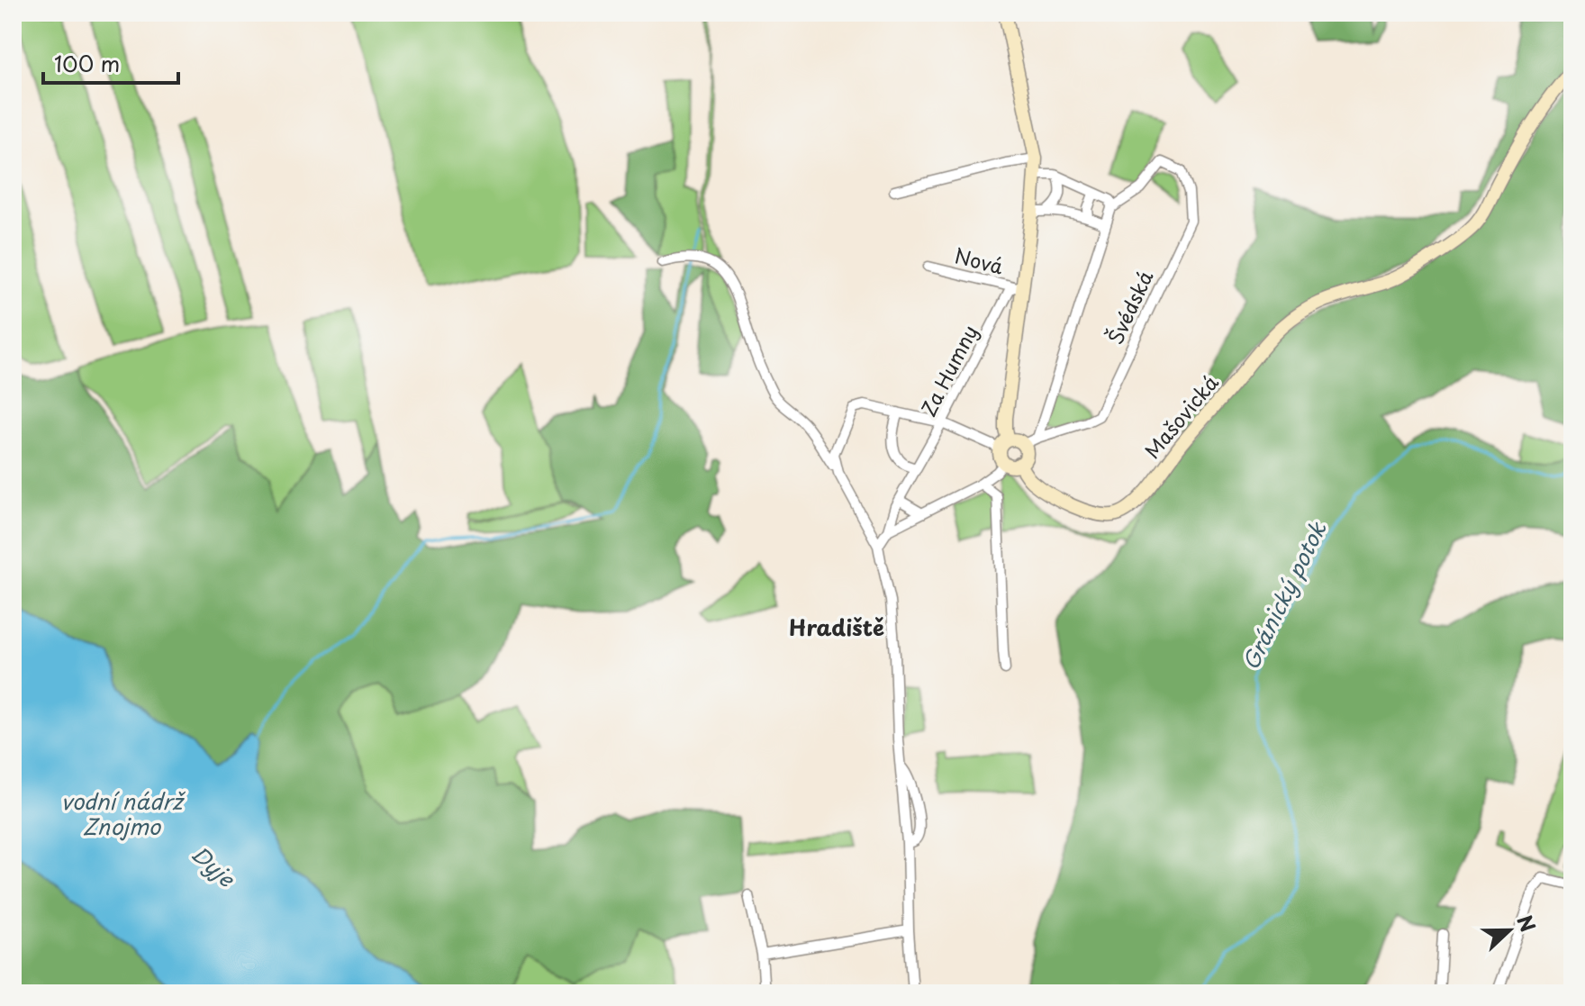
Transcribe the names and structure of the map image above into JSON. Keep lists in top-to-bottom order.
{
  "streets": {
    "street": [
      "Nová",
      "Švédská",
      "Za Humny",
      "Mašovická"
    ]
  },
  "crossings": [
    ["Nová", "Za Humny"]
  ],
  "districts": ["Hradiště"],
  "water": ["Gránický potok", "vodní nádrž Znojmo", "Dyje"],
  "scale_bar": "100 m",
  "north": "right"
}
